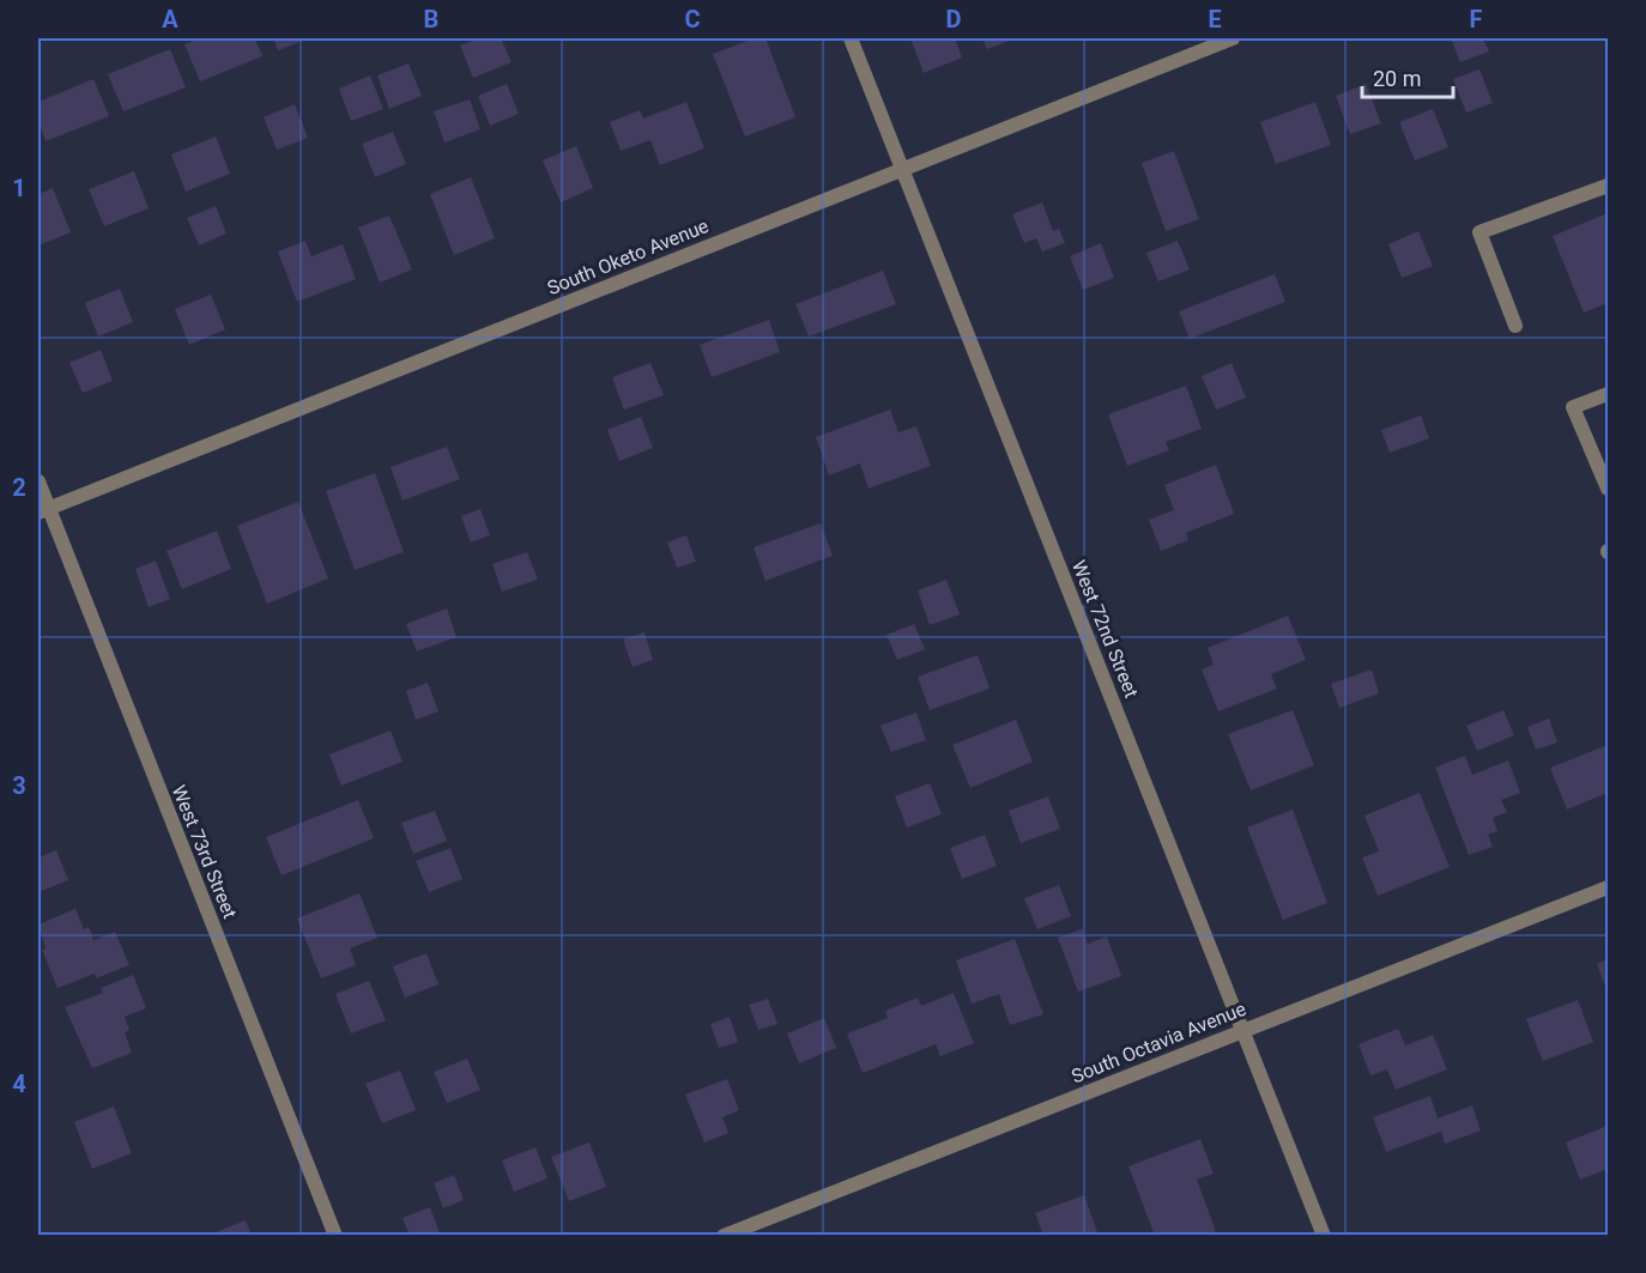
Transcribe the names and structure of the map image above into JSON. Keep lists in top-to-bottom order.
{
  "streets": {
    "street": [
      "South Oketo Avenue",
      "West 72nd Street",
      "West 73rd Street",
      "South Octavia Avenue"
    ]
  },
  "crossings": [
    ["South Oketo Avenue", "West 72nd Street"],
    ["South Oketo Avenue", "West 73rd Street"],
    ["West 72nd Street", "South Octavia Avenue"]
  ],
  "scale_bar": "20 m",
  "grid": {
    "columns": [
      "A",
      "B",
      "C",
      "D",
      "E",
      "F"
    ],
    "rows": [
      "1",
      "2",
      "3",
      "4"
    ]
  }
}
